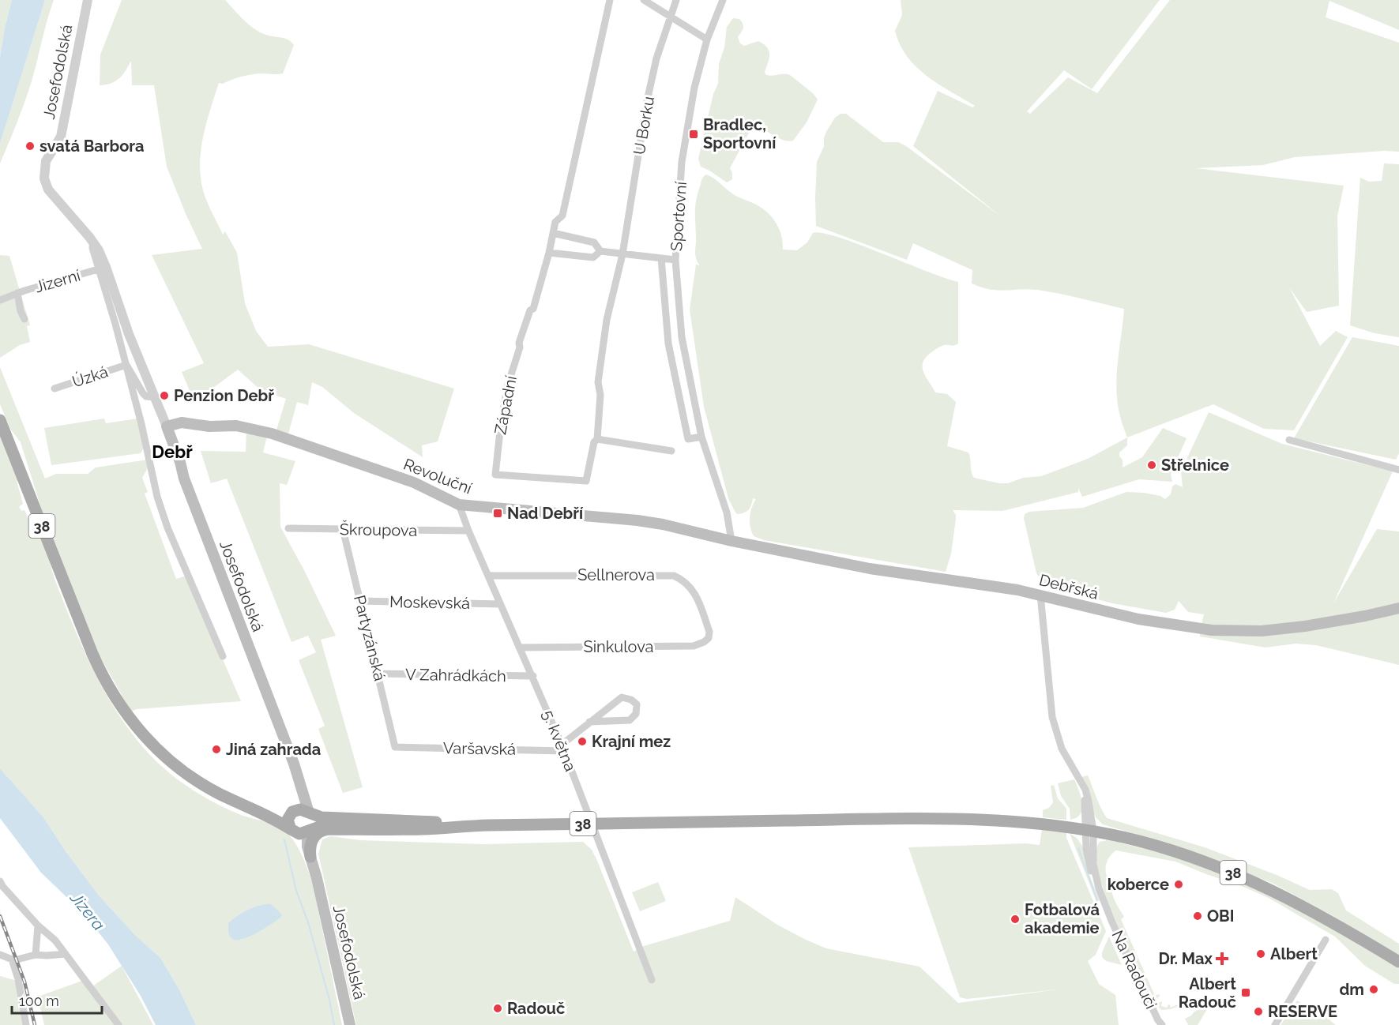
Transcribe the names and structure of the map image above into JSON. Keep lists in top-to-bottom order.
{
  "streets": {
    "main road": [
      "Josefodolská",
      "Revoluční",
      "38",
      "Debřská"
    ],
    "street": [
      "U Borku",
      "Sportovní",
      "Jizerní",
      "Úzká",
      "Západní",
      "Škroupova",
      "Sellnerova",
      "Moskevská",
      "Partyzánská",
      "Sinkulova",
      "V Zahrádkách",
      "5. května",
      "Varšavská",
      "Na Radouči"
    ]
  },
  "crossings": [
    ["Josefodolská", "Revoluční"],
    ["Josefodolská", "38"],
    ["U Borku", "Západní"],
    ["Sportovní", "Revoluční"],
    ["Sportovní", "Debřská"],
    ["Revoluční", "Debřská"],
    ["Revoluční", "5. května"],
    ["38", "Na Radouči"],
    ["Škroupova", "Partyzánská"],
    ["Škroupova", "5. května"],
    ["Sellnerova", "Sinkulova"],
    ["Sellnerova", "5. května"],
    ["Debřská", "Na Radouči"],
    ["Moskevská", "Partyzánská"],
    ["Moskevská", "5. května"],
    ["Partyzánská", "V Zahrádkách"],
    ["Partyzánská", "Varšavská"],
    ["Sinkulova", "5. května"],
    ["V Zahrádkách", "5. května"],
    ["5. května", "Varšavská"]
  ],
  "districts": ["Debř"],
  "water": ["Jizera"],
  "places": {
    "transit": ["Bradlec, Sportovní", "Nad Debří", "Albert Radouč"],
    "other": [
      "svatá Barbora",
      "Penzion Debř",
      "Střelnice",
      "Krajní mez",
      "Jiná zahrada",
      "koberce",
      "OBI",
      "Fotbalová akademie",
      "Albert",
      "dm",
      "Radouč",
      "RESERVE"
    ],
    "health": ["Dr. Max"]
  },
  "scale_bar": "100 m"
}
